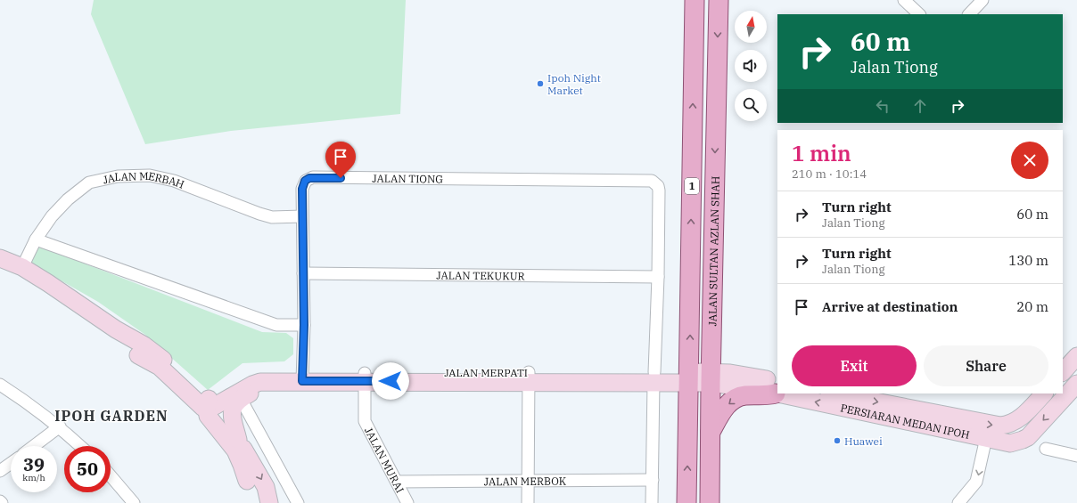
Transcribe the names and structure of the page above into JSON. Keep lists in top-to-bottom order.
{
  "streets": {
    "main road": [
      "1",
      "JALAN SULTAN AZLAN SHAH",
      "JALAN MERPATI",
      "PERSIARAN MEDAN IPOH"
    ],
    "street": [
      "JALAN TIONG",
      "JALAN MERBAH",
      "JALAN TEKUKUR",
      "JALAN MURAI",
      "JALAN MERBOK"
    ]
  },
  "crossings": [
    ["JALAN TIONG", "JALAN MERBAH"],
    ["JALAN TIONG", "JALAN TEKUKUR"],
    ["JALAN TIONG", "JALAN MERPATI"],
    ["JALAN SULTAN AZLAN SHAH", "JALAN MERPATI"],
    ["JALAN SULTAN AZLAN SHAH", "PERSIARAN MEDAN IPOH"],
    ["JALAN MERPATI", "PERSIARAN MEDAN IPOH"],
    ["JALAN MERPATI", "JALAN MURAI"],
    ["JALAN MURAI", "JALAN MERBOK"]
  ],
  "districts": ["IPOH GARDEN"],
  "places": ["Ipoh Night Market", "Huawei"],
  "north": "top",
  "page": {
    "turn": ["60 m", "Jalan Tiong"],
    "heading": ["1 min", "210 m · 10:14"],
    "list": [
      {
        "name": "Turn right",
        "note": "Jalan Tiong",
        "value": "60 m"
      },
      {
        "name": "Turn right",
        "note": "Jalan Tiong",
        "value": "130 m"
      },
      {
        "name": "Arrive at destination",
        "value": "20 m"
      }
    ],
    "buttons": ["Exit", "Share"],
    "speed": "39 km/h",
    "limit": "50"
  }
}
